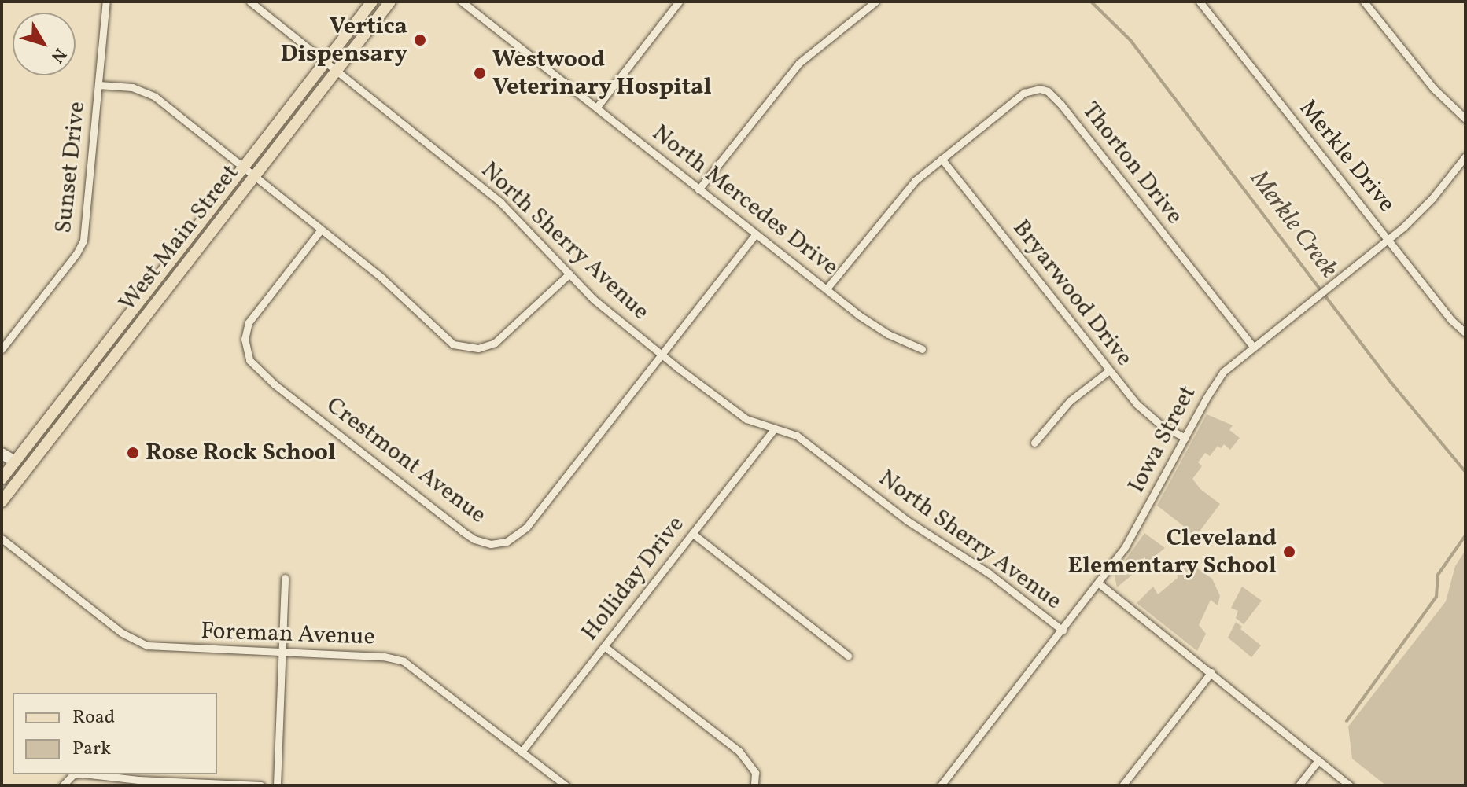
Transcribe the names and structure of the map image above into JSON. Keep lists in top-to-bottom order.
{
  "streets": {
    "main road": ["West Main Street"],
    "street": [
      "Merkle Drive",
      "Thorton Drive",
      "Sunset Drive",
      "North Mercedes Drive",
      "North Sherry Avenue",
      "Bryarwood Drive",
      "Iowa Street",
      "Crestmont Avenue",
      "Holliday Drive",
      "Foreman Avenue"
    ]
  },
  "crossings": [
    ["Merkle Drive", "Iowa Street"],
    ["Thorton Drive", "Bryarwood Drive"],
    ["Thorton Drive", "Iowa Street"],
    ["North Mercedes Drive", "Crestmont Avenue"],
    ["West Main Street", "North Sherry Avenue"],
    ["North Sherry Avenue", "Iowa Street"],
    ["North Sherry Avenue", "Crestmont Avenue"],
    ["North Sherry Avenue", "Holliday Drive"],
    ["Bryarwood Drive", "Iowa Street"],
    ["Holliday Drive", "Foreman Avenue"]
  ],
  "water": ["Merkle Creek"],
  "places": [
    "Vertica Dispensary",
    "Westwood Veterinary Hospital",
    "Rose Rock School",
    "Cleveland Elementary School"
  ],
  "legend": ["Road", "Park"],
  "north": "bottom right"
}
